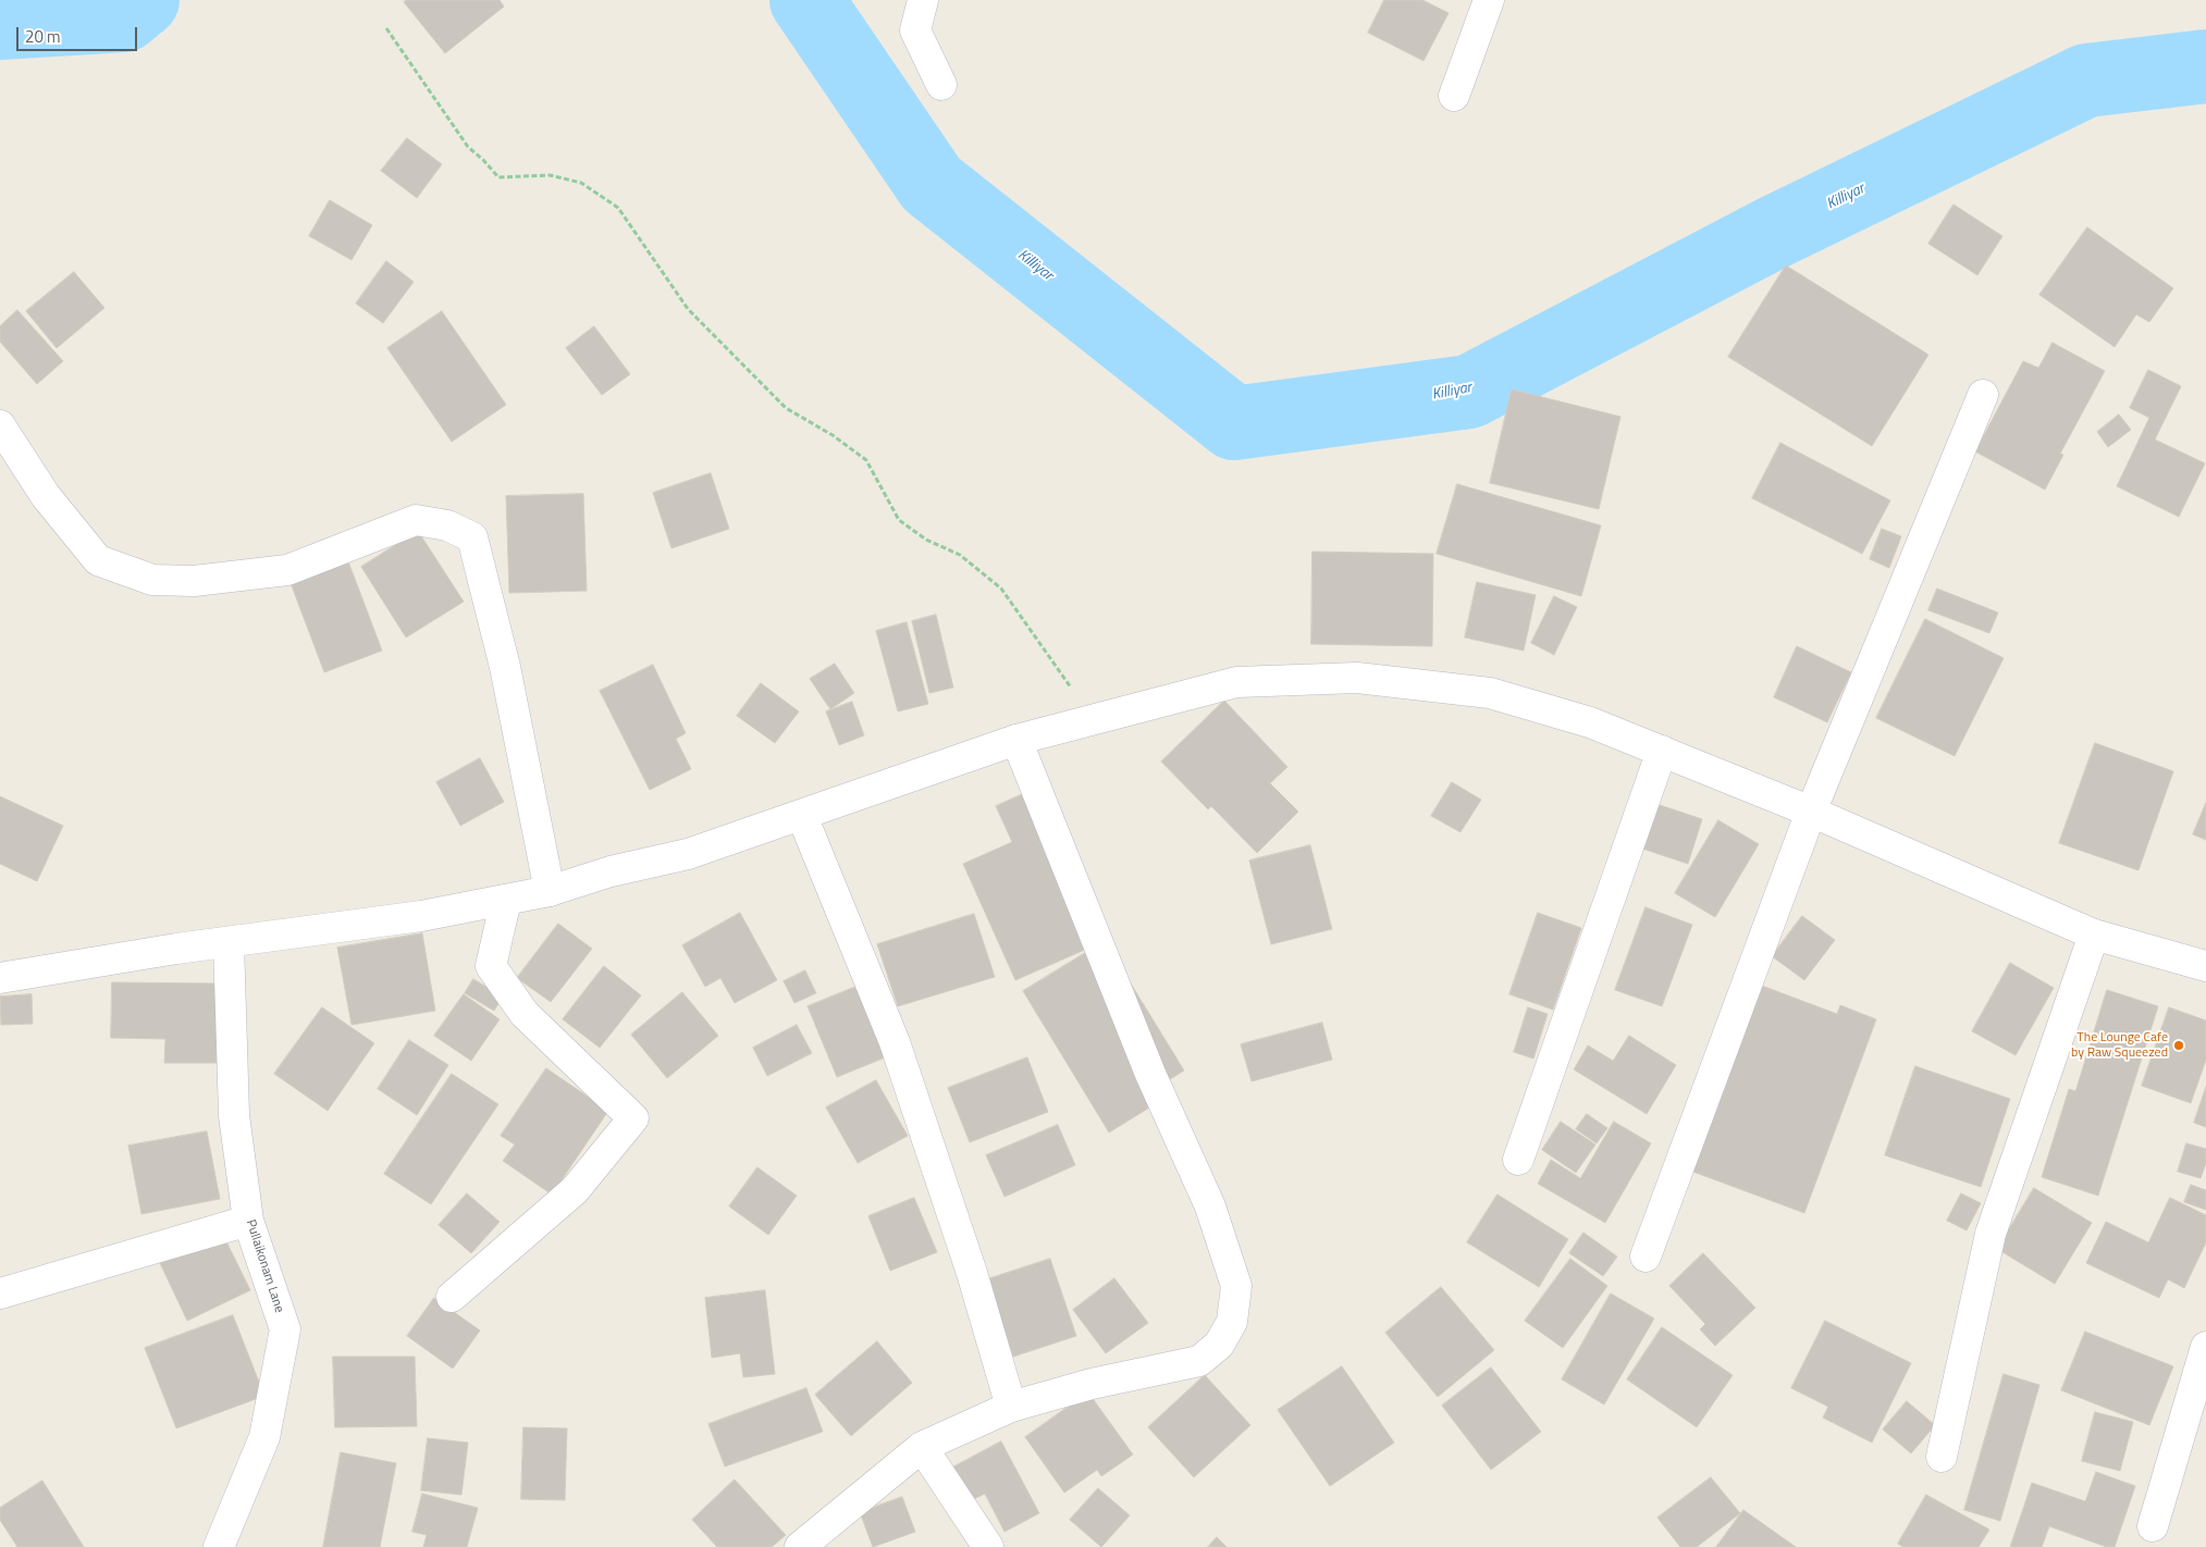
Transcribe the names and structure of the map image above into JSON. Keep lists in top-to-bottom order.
{
  "streets": {
    "street": ["Pullaikonam Lane"]
  },
  "water": ["Killiyar"],
  "places": ["The Lounge Cafe by Raw Squeezed"],
  "scale_bar": "20 m"
}
